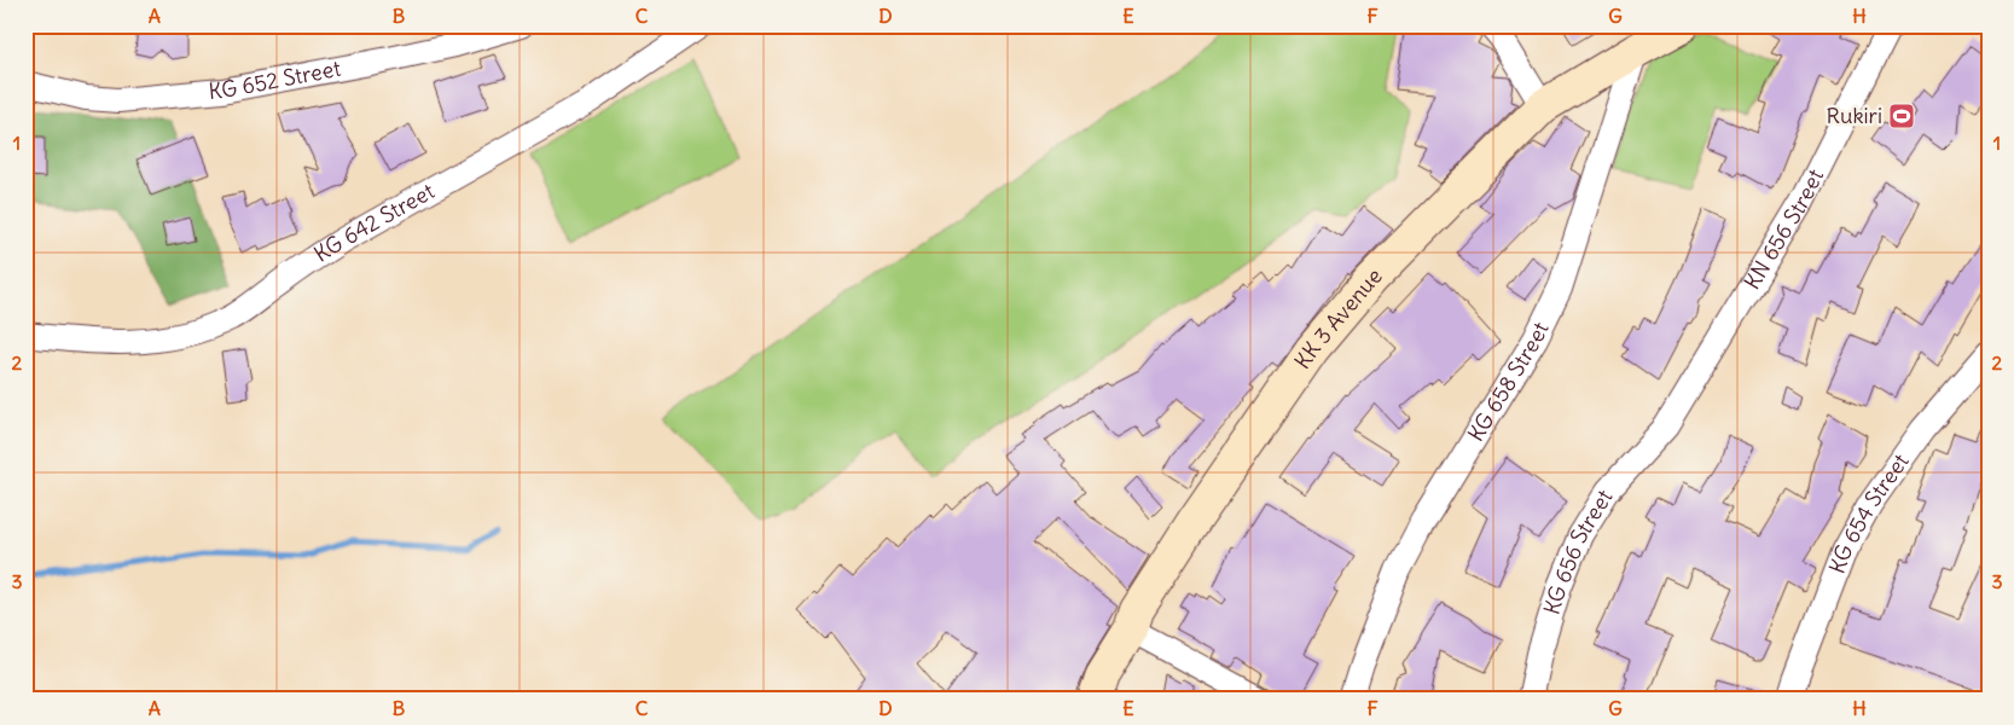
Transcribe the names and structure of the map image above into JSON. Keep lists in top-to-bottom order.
{
  "streets": {
    "street": [
      "KG 652 Street",
      "KG 642 Street",
      "KN 656 Street",
      "KK 3 Avenue",
      "KG 658 Street",
      "KG 654 Street",
      "KG 656 Street"
    ]
  },
  "crossings": [
    ["KN 656 Street", "KG 656 Street"],
    ["KK 3 Avenue", "KG 658 Street"]
  ],
  "places": {
    "sports": ["Rukiri"]
  },
  "grid": {
    "columns": [
      "A",
      "B",
      "C",
      "D",
      "E",
      "F",
      "G",
      "H"
    ],
    "rows": ["1", "2", "3"]
  }
}
